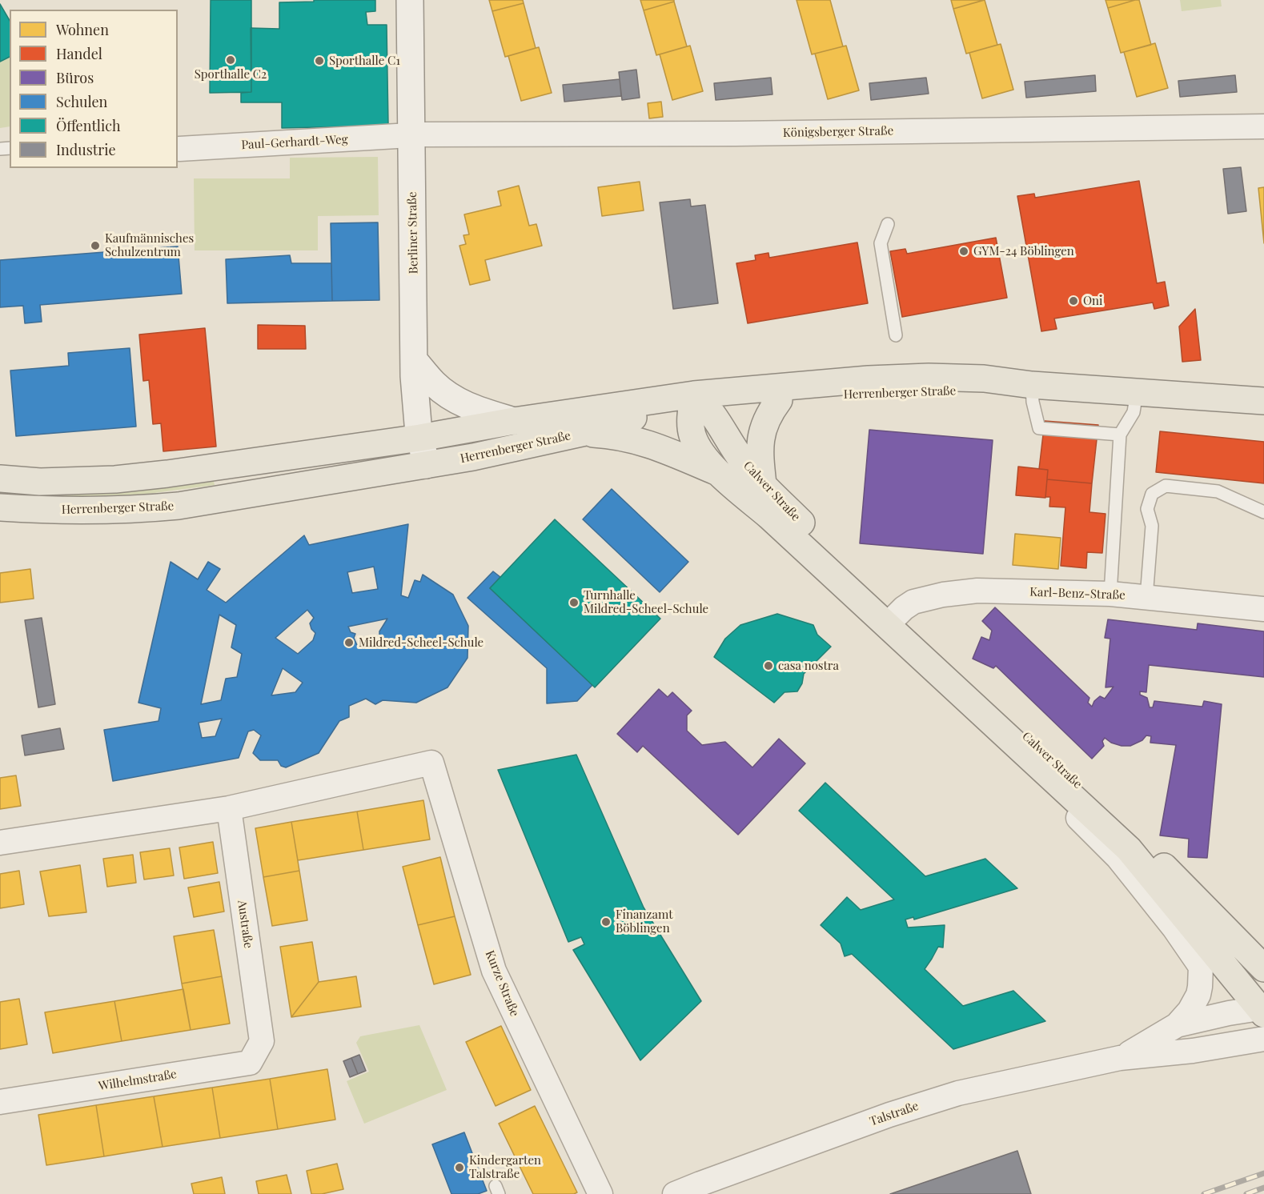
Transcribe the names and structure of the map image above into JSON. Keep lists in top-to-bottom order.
{
  "streets": {
    "main road": ["Herrenberger Straße", "Calwer Straße"],
    "street": [
      "Königsberger Straße",
      "Paul-Gerhardt-Weg",
      "Berliner Straße",
      "Karl-Benz-Straße",
      "Austraße",
      "Kurze Straße",
      "Wilhelmstraße",
      "Talstraße"
    ]
  },
  "crossings": [
    ["Königsberger Straße", "Paul-Gerhardt-Weg"],
    ["Königsberger Straße", "Berliner Straße"],
    ["Paul-Gerhardt-Weg", "Berliner Straße"],
    ["Berliner Straße", "Herrenberger Straße"],
    ["Herrenberger Straße", "Calwer Straße"],
    ["Calwer Straße", "Karl-Benz-Straße"],
    ["Calwer Straße", "Talstraße"],
    ["Austraße", "Kurze Straße"],
    ["Austraße", "Wilhelmstraße"]
  ],
  "places": [
    "Sporthalle C2",
    "Sporthalle C1",
    "Kaufmännisches Schulzentrum",
    "GYM-24 Böblingen",
    "Oni",
    "Turnhalle Mildred-Scheel-Schule",
    "Mildred-Scheel-Schule",
    "casa nostra",
    "Finanzamt Böblingen",
    "Kindergarten Talstraße"
  ],
  "legend": [
    "Wohnen",
    "Handel",
    "Büros",
    "Schulen",
    "Öffentlich",
    "Industrie"
  ]
}
